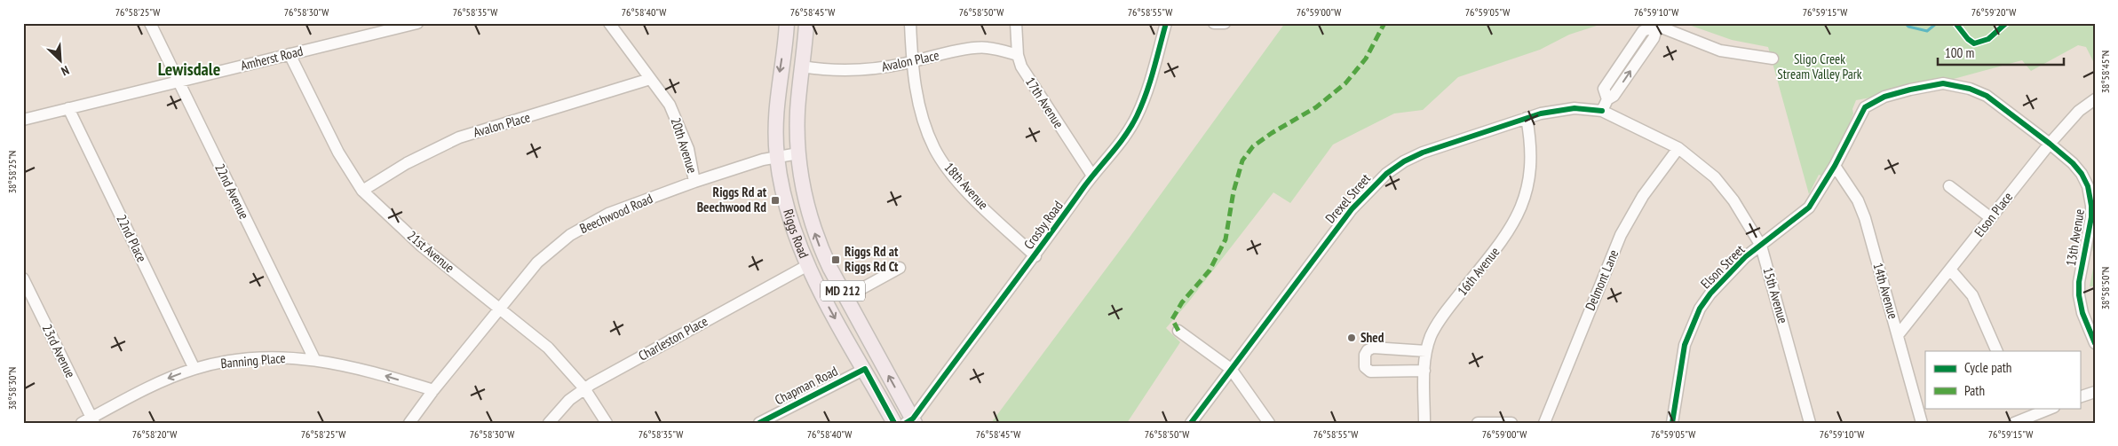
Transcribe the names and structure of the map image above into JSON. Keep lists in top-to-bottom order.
{
  "streets": {
    "main road": ["Riggs Road", "MD 212"],
    "street": [
      "Amherst Road",
      "Avalon Place",
      "17th Avenue",
      "20th Avenue",
      "18th Avenue",
      "22nd Avenue",
      "Drexel Street",
      "Beechwood Road",
      "Elson Place",
      "Crosby Road",
      "13th Avenue",
      "22nd Place",
      "21st Avenue",
      "Elson Street",
      "16th Avenue",
      "Delmont Lane",
      "14th Avenue",
      "15th Avenue",
      "Charleston Place",
      "23rd Avenue",
      "Banning Place",
      "Chapman Road"
    ]
  },
  "crossings": [
    ["Amherst Road", "22nd Avenue"],
    ["Amherst Road", "22nd Place"],
    ["Amherst Road", "21st Avenue"],
    ["Avalon Place", "17th Avenue"],
    ["Avalon Place", "20th Avenue"],
    ["Avalon Place", "18th Avenue"],
    ["Avalon Place", "Riggs Road"],
    ["Avalon Place", "21st Avenue"],
    ["17th Avenue", "Crosby Road"],
    ["20th Avenue", "Beechwood Road"],
    ["18th Avenue", "Crosby Road"],
    ["22nd Avenue", "Banning Place"],
    ["Drexel Street", "16th Avenue"],
    ["Drexel Street", "15th Avenue"],
    ["Beechwood Road", "Riggs Road"],
    ["Beechwood Road", "21st Avenue"],
    ["Beechwood Road", "Banning Place"],
    ["Elson Place", "13th Avenue"],
    ["Elson Place", "14th Avenue"],
    ["Crosby Road", "Riggs Road"],
    ["Riggs Road", "Charleston Place"],
    ["Riggs Road", "Chapman Road"],
    ["13th Avenue", "Elson Street"],
    ["22nd Place", "Banning Place"],
    ["21st Avenue", "Charleston Place"],
    ["Elson Street", "14th Avenue"],
    ["Elson Street", "15th Avenue"],
    ["Delmont Lane", "15th Avenue"],
    ["23rd Avenue", "Banning Place"]
  ],
  "one_way": ["Banning Place"],
  "districts": ["Lewisdale"],
  "parks": ["Sligo Creek Stream Valley Park"],
  "places": {
    "transit": ["Riggs Rd at Beechwood Rd", "Riggs Rd at Riggs Rd Ct"],
    "other": ["Shed"]
  },
  "legend": ["Cycle path", "Path"],
  "scale_bar": "100 m",
  "north": "bottom right",
  "coordinates": [
    "76°58'25\"W",
    "76°58'30\"W",
    "76°58'35\"W",
    "76°58'40\"W",
    "76°58'45\"W",
    "76°58'50\"W",
    "76°58'55\"W",
    "76°59'00\"W",
    "76°59'05\"W",
    "76°59'10\"W",
    "76°59'15\"W",
    "76°59'20\"W",
    "38°58'45\"N",
    "38°58'25\"N",
    "38°58'50\"N",
    "38°58'30\"N",
    "76°58'20\"W"
  ]
}
